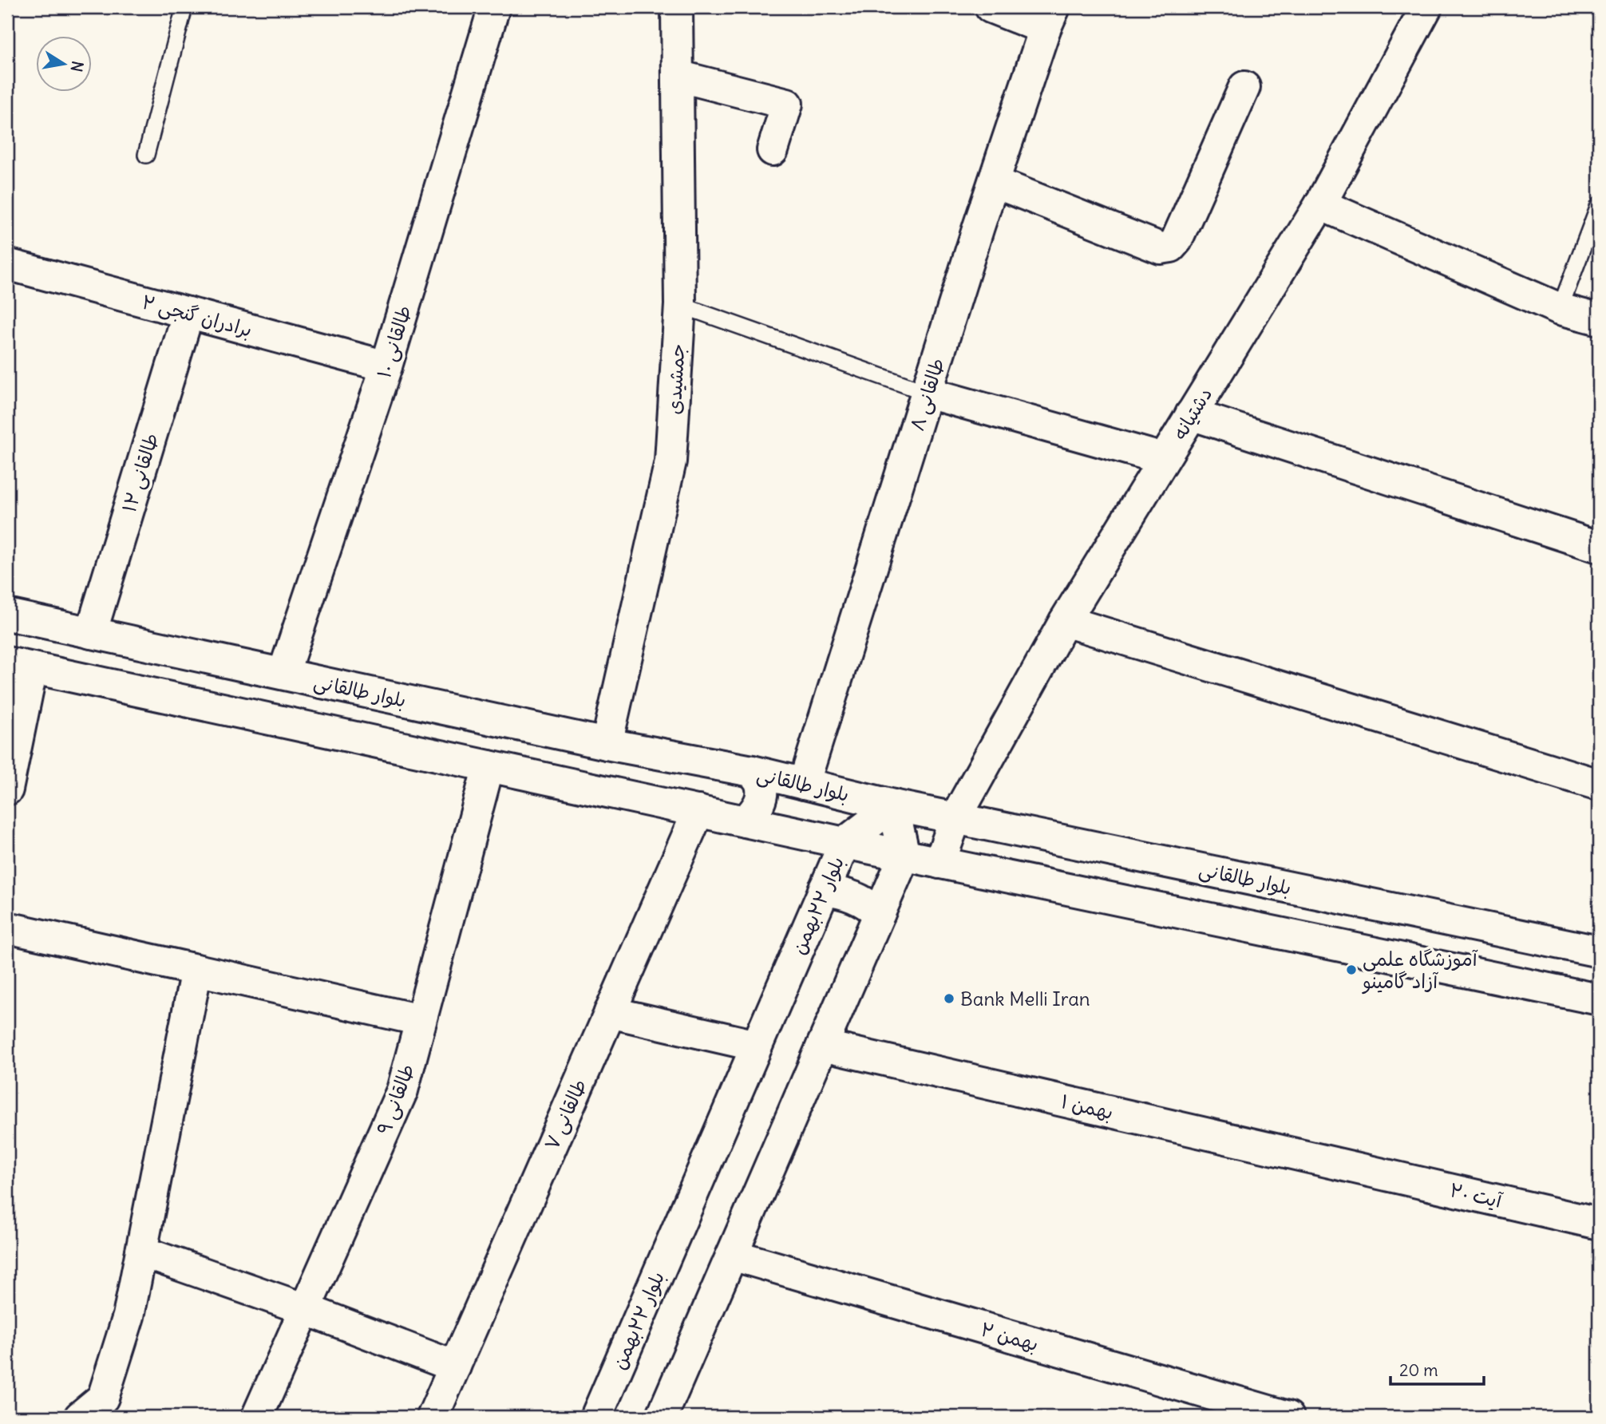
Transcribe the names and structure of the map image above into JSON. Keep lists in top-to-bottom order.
{
  "streets": {
    "street": [
      "برادران گنجی ۲",
      "طالقانی ۱۰",
      "جمشیدی",
      "طالقانی ۸",
      "دشتیانه",
      "طالقانی ۱۲",
      "بلوار طالقانی",
      "بلوار ۲۲بهمن",
      "طالقانی ۹",
      "بهمن ۱",
      "طالقانی ۷",
      "آیت ۲۰",
      "بهمن ۲"
    ]
  },
  "crossings": [
    ["برادران گنجی ۲", "طالقانی ۱۰"],
    ["برادران گنجی ۲", "طالقانی ۱۲"],
    ["طالقانی ۱۰", "بلوار طالقانی"],
    ["جمشیدی", "بلوار طالقانی"],
    ["طالقانی ۸", "بلوار طالقانی"],
    ["دشتیانه", "بلوار طالقانی"],
    ["طالقانی ۱۲", "بلوار طالقانی"],
    ["بلوار طالقانی", "بلوار ۲۲بهمن"],
    ["بهمن ۱", "آیت ۲۰"]
  ],
  "places": ["آموزشگاه علمی آزاد گامینو", "Bank Melli Iran"],
  "scale_bar": "20 m",
  "north": "right"
}
